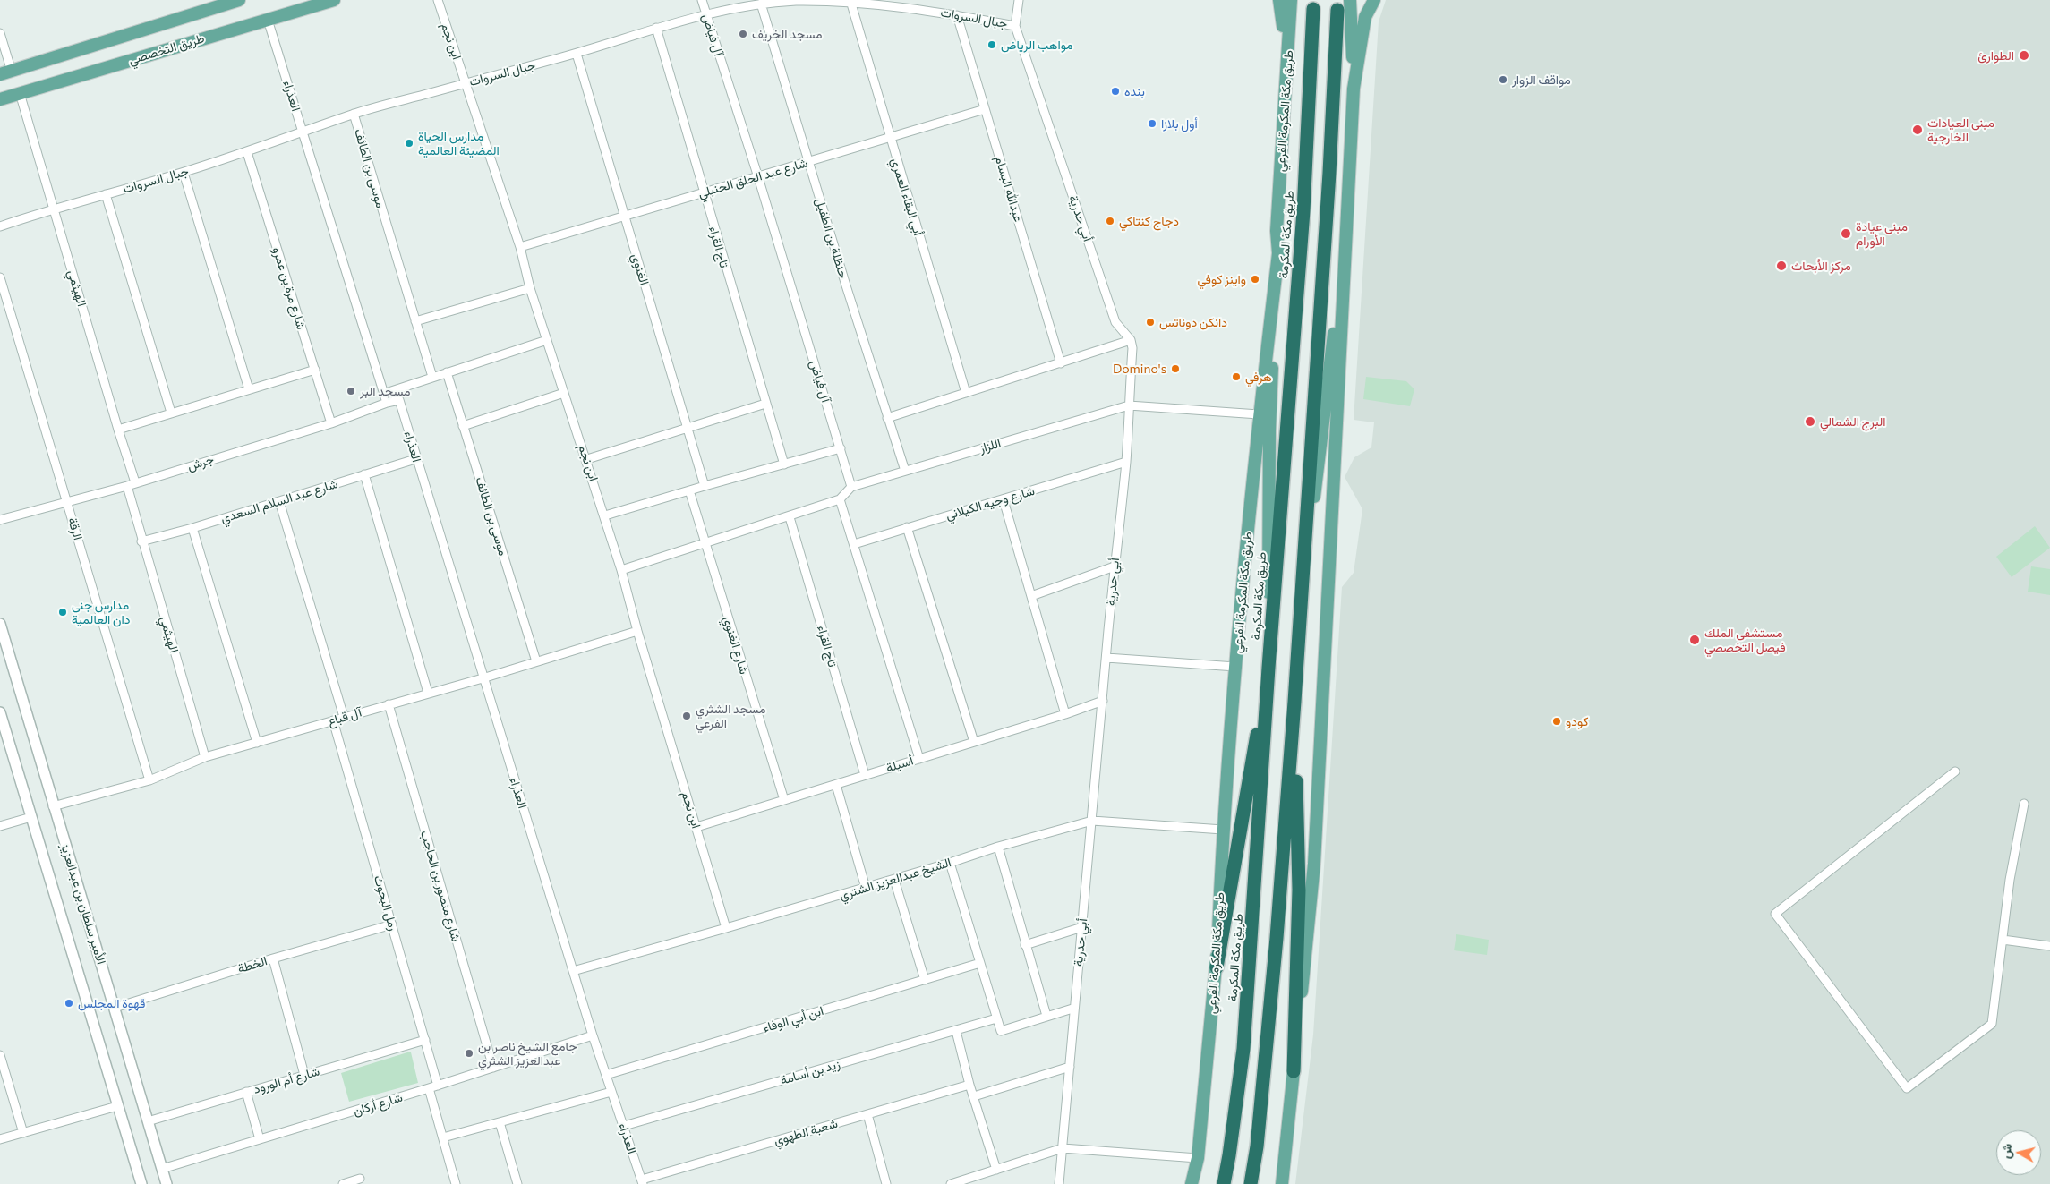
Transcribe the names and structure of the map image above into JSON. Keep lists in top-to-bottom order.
{
  "streets": {
    "highway": ["طريق مكة المكرمة"],
    "main road": ["طريق التخصصي", "طريق مكة المكرمة الفرعي"],
    "street": [
      "جبال السروات",
      "آل فياض",
      "ابن نجم",
      "العذراء",
      "موسى بن الطائف",
      "شارع عبد الحلق الحنبلي",
      "عبدالله البسام",
      "أبي البقاء العمري",
      "أبي حدرية",
      "حنظلة بن الطفيل",
      "تاج القراء",
      "الغنوي",
      "الهيثمي",
      "شارع مرة بن عمرو",
      "اللزاز",
      "جرش",
      "شارع عبد السلام السعدي",
      "شارع وجيه الكيلاني",
      "الرقة",
      "شارع الغنوي",
      "آل قباع",
      "أسيلة",
      "الشيخ عبدالعزيز الشتري",
      "شارع منصور بن الحاجب",
      "رمل البحوث",
      "الأمير سلطان بن عبدالعزيز",
      "الخطة",
      "ابن أبي الوفاء",
      "زيد بن أسامة",
      "شارع أم الورود",
      "شارع أركان",
      "شعبة الطهوي"
    ]
  },
  "crossings": [
    ["جبال السروات", "آل فياض"],
    ["جبال السروات", "ابن نجم"],
    ["جبال السروات", "العذراء"],
    ["جبال السروات", "موسى بن الطائف"],
    ["جبال السروات", "عبدالله البسام"],
    ["جبال السروات", "أبي البقاء العمري"],
    ["جبال السروات", "أبي حدرية"],
    ["جبال السروات", "حنظلة بن الطفيل"],
    ["جبال السروات", "تاج القراء"],
    ["جبال السروات", "الغنوي"],
    ["جبال السروات", "الهيثمي"],
    ["جبال السروات", "شارع مرة بن عمرو"],
    ["آل فياض", "شارع عبد الحلق الحنبلي"],
    ["آل فياض", "اللزاز"],
    ["ابن نجم", "شارع عبد الحلق الحنبلي"],
    ["ابن نجم", "آل قباع"],
    ["ابن نجم", "أسيلة"],
    ["ابن نجم", "الشيخ عبدالعزيز الشتري"],
    ["طريق التخصصي", "العذراء"],
    ["طريق التخصصي", "الهيثمي"],
    ["العذراء", "جرش"],
    ["العذراء", "شارع عبد السلام السعدي"],
    ["العذراء", "آل قباع"],
    ["العذراء", "الشيخ عبدالعزيز الشتري"],
    ["العذراء", "ابن أبي الوفاء"],
    ["العذراء", "زيد بن أسامة"],
    ["العذراء", "شارع أركان"],
    ["العذراء", "شعبة الطهوي"],
    ["طريق مكة المكرمة الفرعي", "الشيخ عبدالعزيز الشتري"],
    ["موسى بن الطائف", "آل قباع"],
    ["شارع عبد الحلق الحنبلي", "عبدالله البسام"],
    ["شارع عبد الحلق الحنبلي", "أبي البقاء العمري"],
    ["شارع عبد الحلق الحنبلي", "حنظلة بن الطفيل"],
    ["شارع عبد الحلق الحنبلي", "تاج القراء"],
    ["شارع عبد الحلق الحنبلي", "الغنوي"],
    ["أبي حدرية", "اللزاز"],
    ["أبي حدرية", "شارع وجيه الكيلاني"],
    ["أبي حدرية", "أسيلة"],
    ["أبي حدرية", "الشيخ عبدالعزيز الشتري"],
    ["حنظلة بن الطفيل", "اللزاز"],
    ["تاج القراء", "أسيلة"],
    ["الهيثمي", "جرش"],
    ["الهيثمي", "شارع عبد السلام السعدي"],
    ["الهيثمي", "آل قباع"],
    ["شارع مرة بن عمرو", "جرش"],
    ["جرش", "الرقة"],
    ["الرقة", "آل قباع"],
    ["شارع الغنوي", "أسيلة"],
    ["آل قباع", "شارع منصور بن الحاجب"],
    ["آل قباع", "رمل البحوث"],
    ["آل قباع", "الأمير سلطان بن عبدالعزيز"],
    ["شارع منصور بن الحاجب", "شارع أركان"],
    ["رمل البحوث", "الخطة"],
    ["رمل البحوث", "شارع أم الورود"],
    ["رمل البحوث", "شارع أركان"],
    ["الأمير سلطان بن عبدالعزيز", "الخطة"],
    ["الأمير سلطان بن عبدالعزيز", "شارع أم الورود"],
    ["الأمير سلطان بن عبدالعزيز", "شارع أركان"]
  ],
  "places": [
    "مسجد الخريف",
    "مواهب الرياض",
    "الطوارئ",
    "مواقف الزوار",
    "بنده",
    "أول بلازا",
    "مبنى العيادات الخارجية",
    "مدارس الحياة المضيئة العالمية",
    "دجاج كنتاكي",
    "مبنى عيادة الأورام",
    "مركز الأبحاث",
    "واينز كوفي",
    "دانكن دوناتس",
    "Domino's",
    "هرفي",
    "مسجد البر",
    "البرج الشمالي",
    "مدارس جنى دان العالمية",
    "مستشفى الملك فيصل التخصصي",
    "مسجد الشثري الفرعي",
    "كودو",
    "قهوة المجلس",
    "جامع الشيخ ناصر بن عبدالعزيز الشثري"
  ],
  "north": "left"
}
